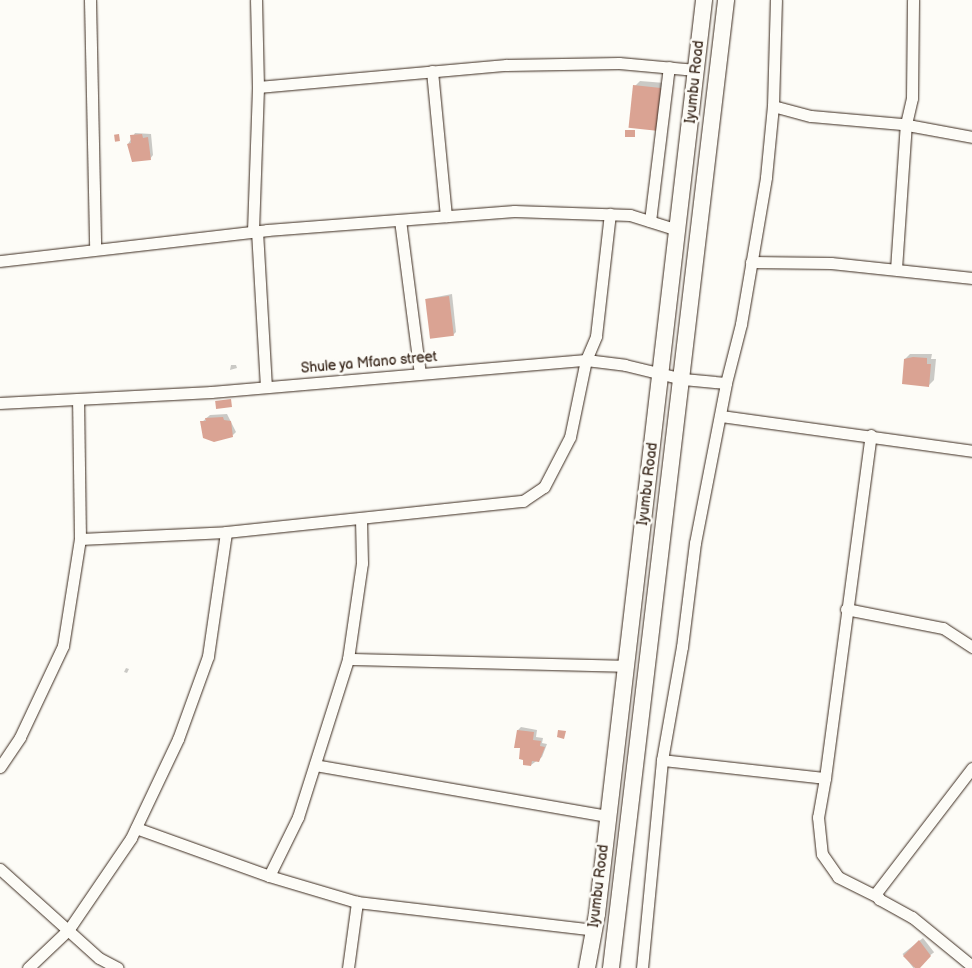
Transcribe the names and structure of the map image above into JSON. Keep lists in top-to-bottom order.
{
  "streets": {
    "main road": ["Iyumbu Road"],
    "street": ["Shule ya Mfano street"]
  },
  "crossings": [
    ["Iyumbu Road", "Shule ya Mfano street"]
  ]
}
